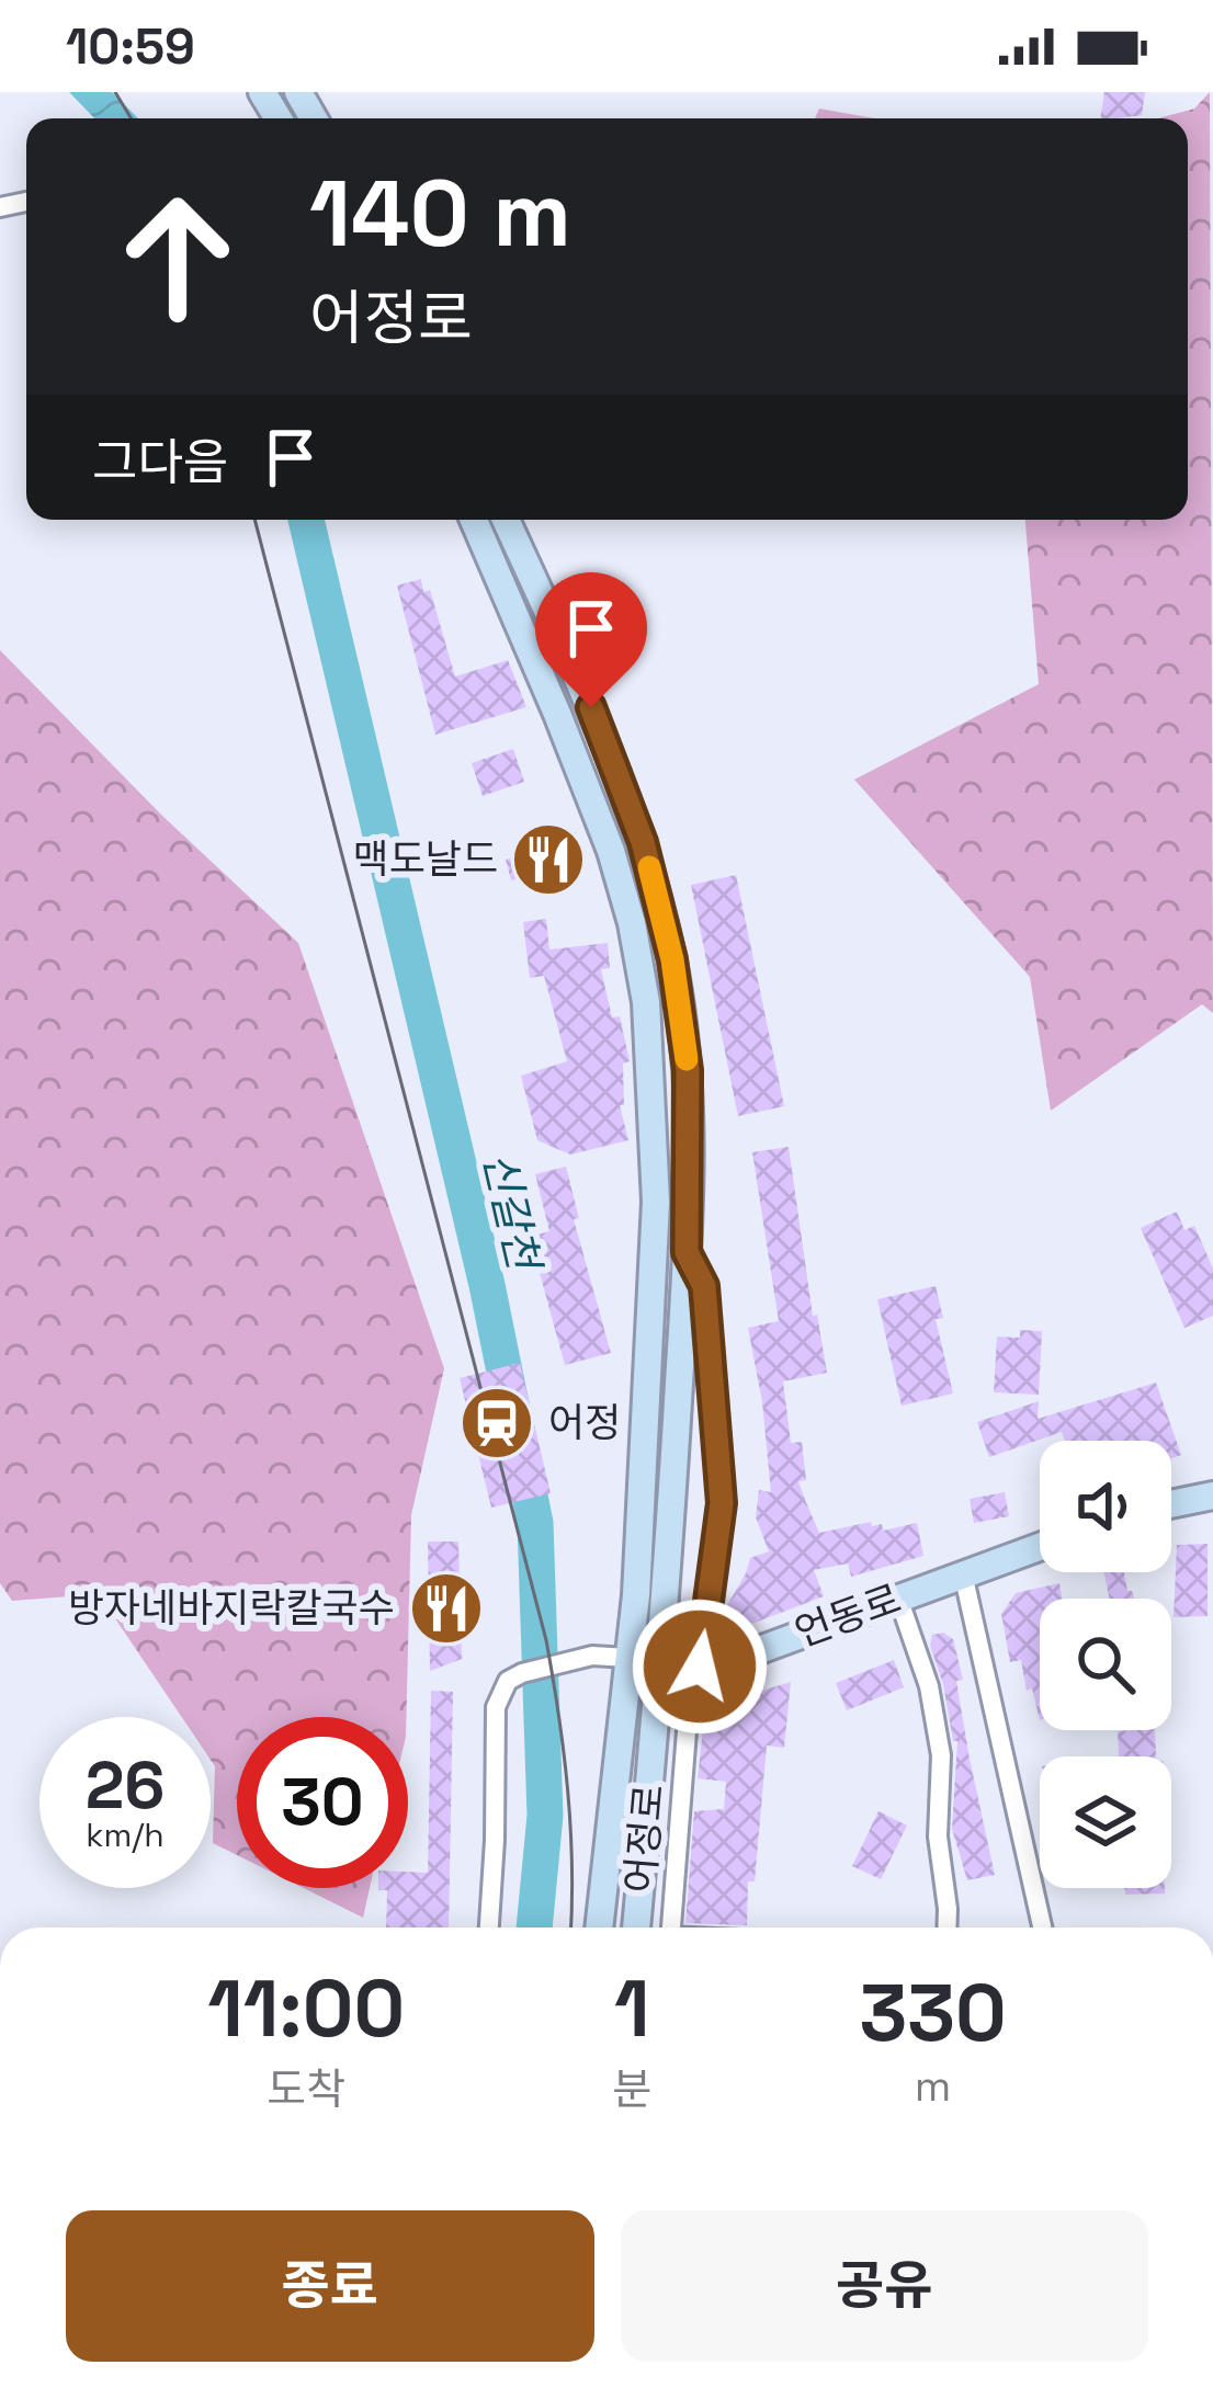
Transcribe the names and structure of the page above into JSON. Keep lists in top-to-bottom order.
{
  "streets": {
    "main road": ["언동로", "어정로"]
  },
  "crossings": [
    ["언동로", "어정로"]
  ],
  "water": ["신갈천"],
  "places": {
    "restaurant": ["맥도날드", "방자네바지락칼국수"],
    "station": ["어정"]
  },
  "page": {
    "status": "10:59",
    "turn": ["140 m", "어정로"],
    "then": "그다음",
    "speed": "26 km/h",
    "limit": "30",
    "eta": [
      "11:00",
      "도착",
      "1",
      "분",
      "330",
      "m"
    ],
    "buttons": ["종료", "공유"]
  }
}
